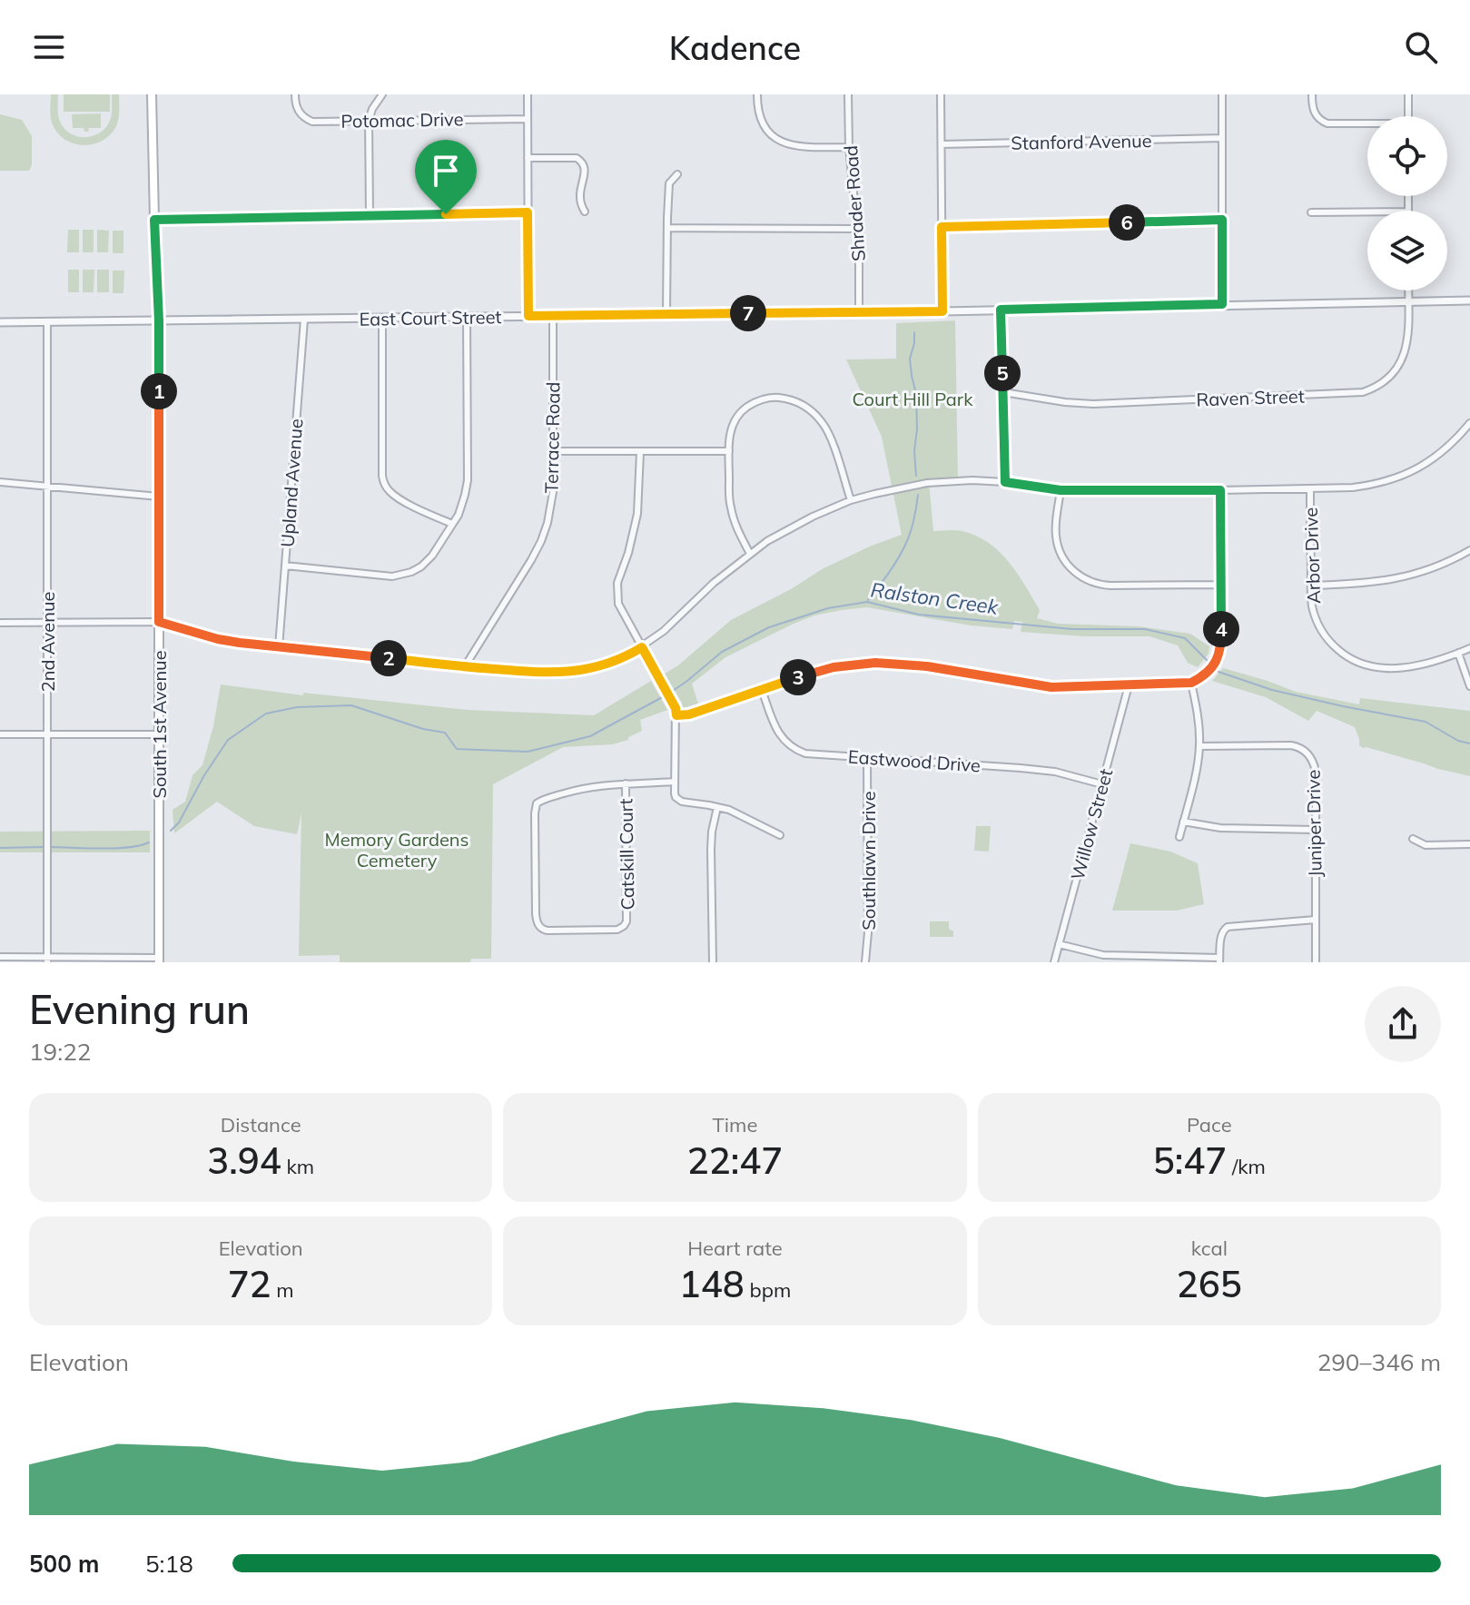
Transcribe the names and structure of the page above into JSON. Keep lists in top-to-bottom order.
{
  "streets": {
    "main road": ["South 1st Avenue"],
    "street": [
      "Potomac Drive",
      "Stanford Avenue",
      "Shrader Road",
      "East Court Street",
      "Raven Street",
      "Terrace Road",
      "Upland Avenue",
      "Arbor Drive",
      "2nd Avenue",
      "Eastwood Drive",
      "Juniper Drive",
      "Willow Street",
      "Catskill Court",
      "Southlawn Drive"
    ]
  },
  "crossings": [
    ["Shrader Road", "East Court Street"],
    ["East Court Street", "Raven Street"],
    ["East Court Street", "Terrace Road"],
    ["East Court Street", "Upland Avenue"],
    ["East Court Street", "2nd Avenue"],
    ["East Court Street", "South 1st Avenue"],
    ["Eastwood Drive", "Willow Street"],
    ["Eastwood Drive", "Southlawn Drive"]
  ],
  "water": ["Ralston Creek"],
  "parks": ["Court Hill Park", "Memory Gardens Cemetery"],
  "page": {
    "header": "Kadence",
    "pins": [
      "6",
      "7",
      "5",
      "1",
      "4",
      "2",
      "3"
    ],
    "heading": ["Evening run", "19:22"],
    "stats": [
      ["Distance", "3.94 km"],
      ["Time", "22:47"],
      ["Pace", "5:47 /km"],
      ["Elevation", "72 m"],
      ["Heart rate", "148 bpm"],
      ["kcal", "265"]
    ],
    "chart": ["Elevation", "290–346 m"],
    "list": [
      {
        "name": "500 m",
        "note": "5:18"
      }
    ]
  }
}
